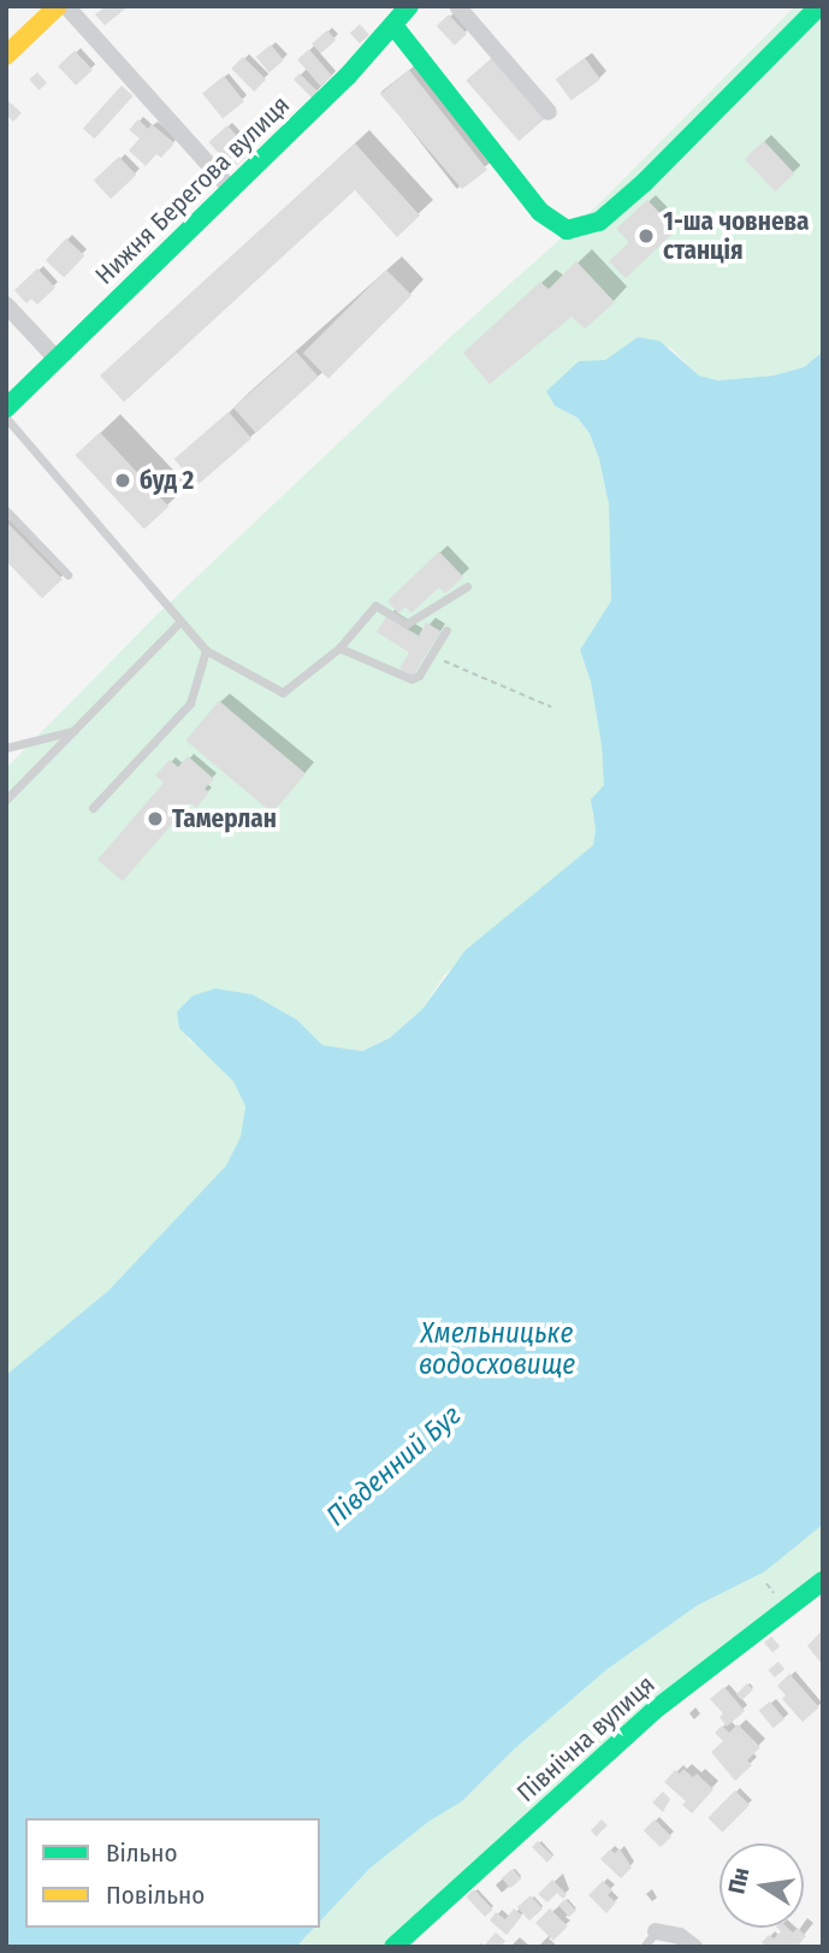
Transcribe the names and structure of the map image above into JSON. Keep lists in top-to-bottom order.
{
  "streets": {
    "street": ["Нижня Берегова вулиця", "Північна вулиця"]
  },
  "water": ["Хмельницьке водосховище", "Південний Буг"],
  "places": ["1-ша човнева станція", "буд 2", "Тамерлан"],
  "legend": ["Вільно", "Повільно"],
  "north": "left"
}
